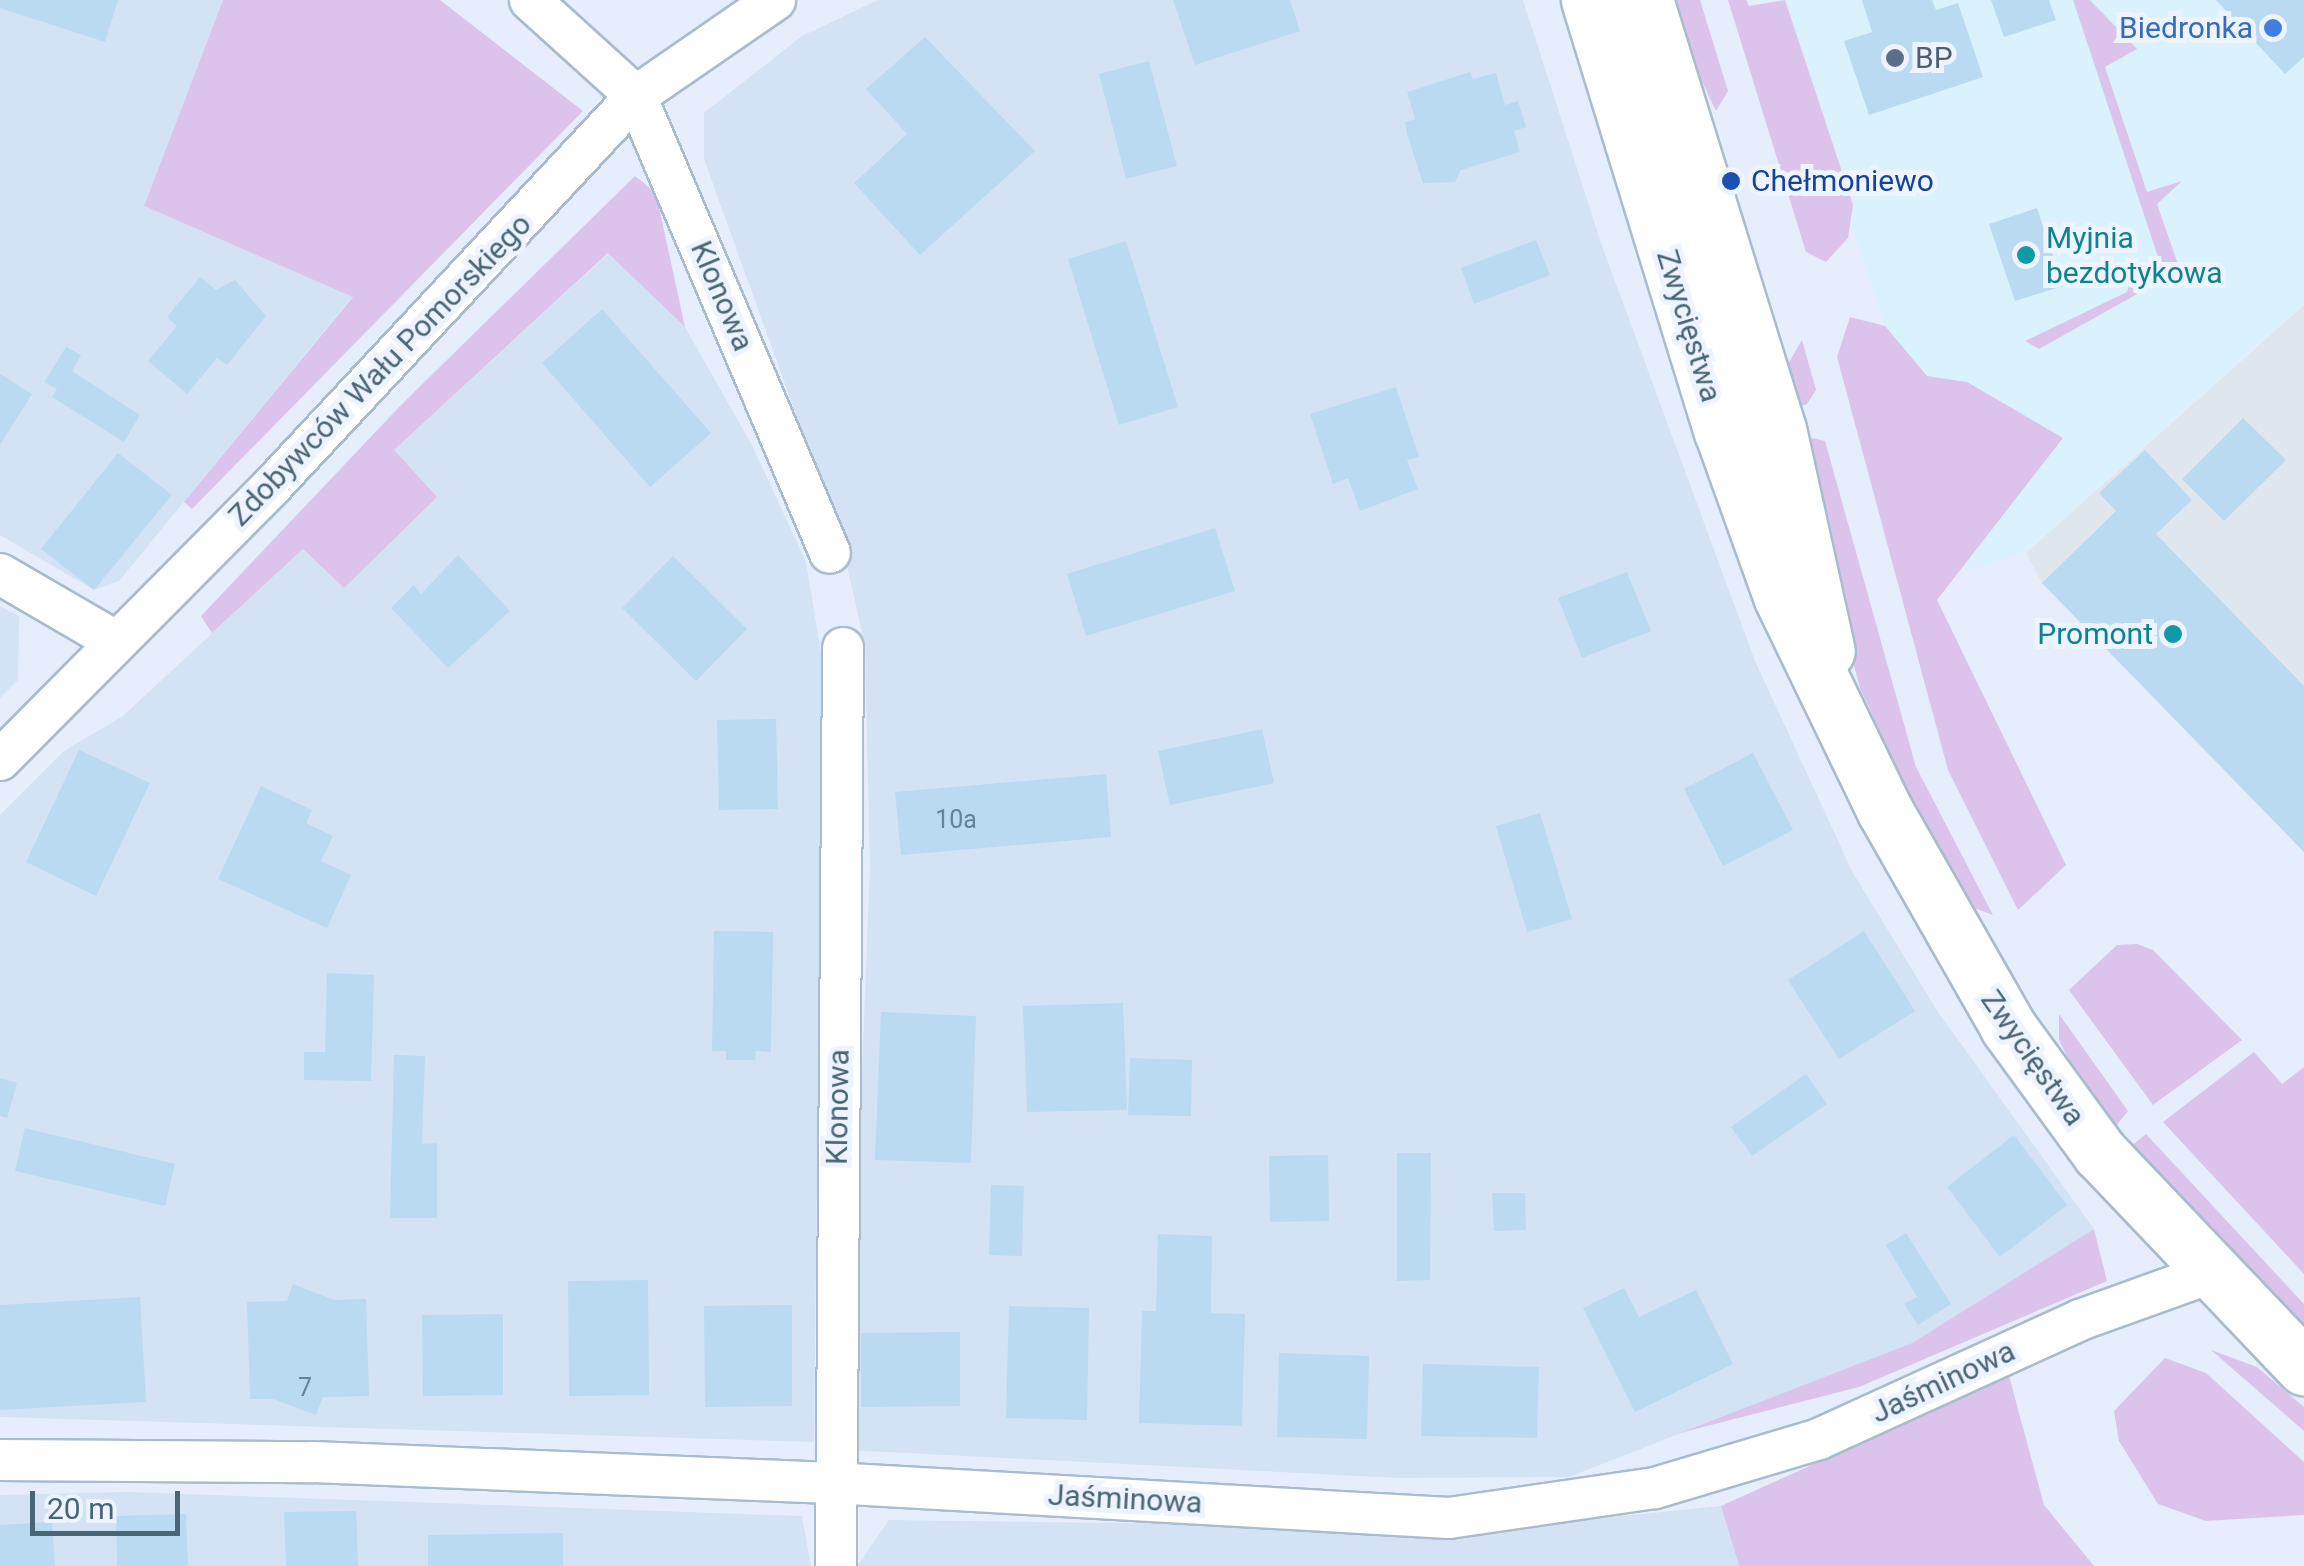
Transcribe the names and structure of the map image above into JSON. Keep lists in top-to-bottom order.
{
  "streets": {
    "main road": ["Zwycięstwa"],
    "street": ["Klonowa", "Zdobywców Wału Pomorskiego", "Jaśminowa"]
  },
  "crossings": [
    ["Klonowa", "Zdobywców Wału Pomorskiego"],
    ["Klonowa", "Jaśminowa"],
    ["Zwycięstwa", "Jaśminowa"]
  ],
  "places": [
    "Biedronka",
    "BP",
    "Chełmoniewo",
    "Myjnia bezdotykowa",
    "Promont"
  ],
  "house_numbers": ["10a", "7"],
  "scale_bar": "20 m"
}
